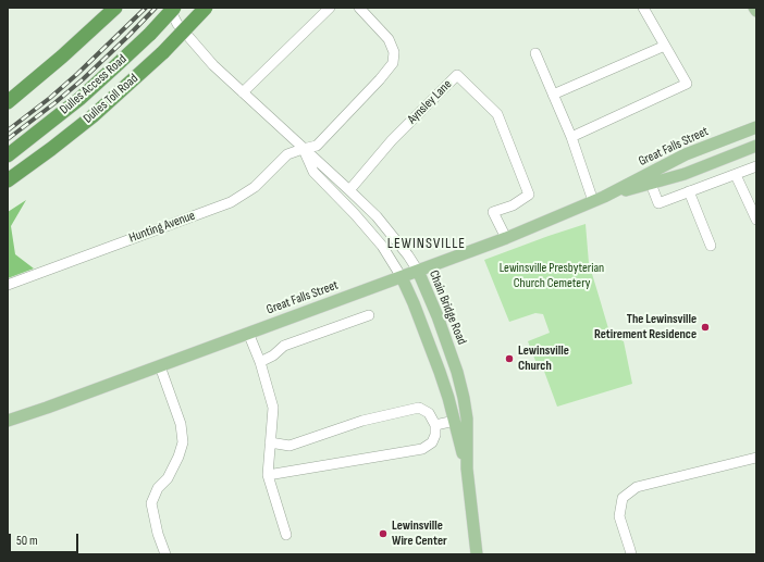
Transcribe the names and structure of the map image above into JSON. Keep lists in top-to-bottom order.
{
  "streets": {
    "highway": ["Dulles Access Road", "Dulles Toll Road"],
    "main road": ["Great Falls Street", "Chain Bridge Road"],
    "street": ["Aynsley Lane", "Hunting Avenue"]
  },
  "crossings": [
    ["Aynsley Lane", "Great Falls Street"],
    ["Aynsley Lane", "Chain Bridge Road"],
    ["Great Falls Street", "Chain Bridge Road"],
    ["Hunting Avenue", "Chain Bridge Road"]
  ],
  "districts": ["LEWINSVILLE"],
  "parks": ["Lewinsville Presbyterian Church Cemetery"],
  "places": ["The Lewinsville Retirement Residence", "Lewinsville Church", "Lewinsville Wire Center"],
  "scale_bar": "50 m"
}
